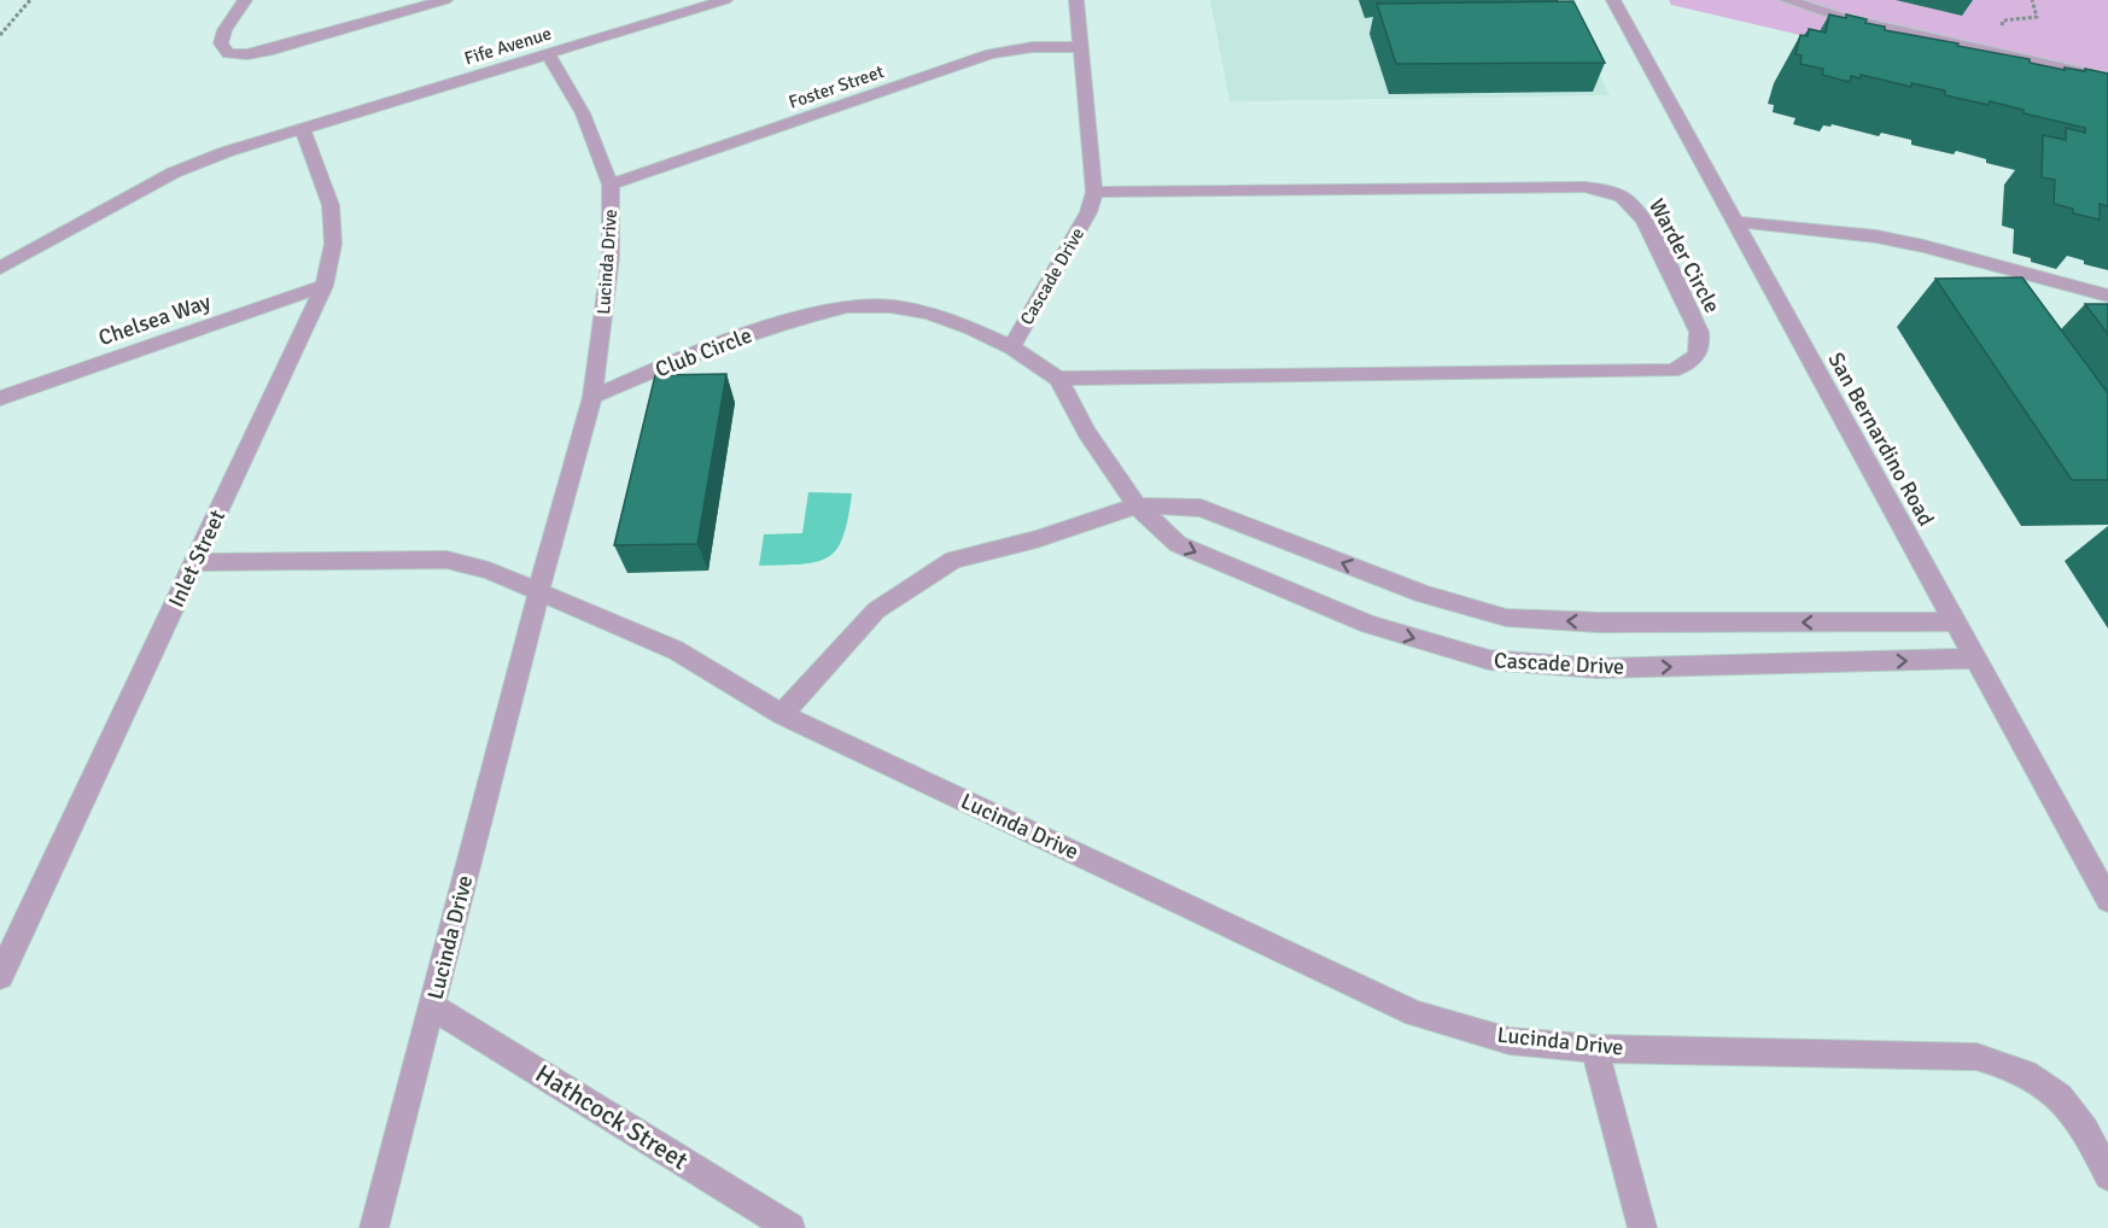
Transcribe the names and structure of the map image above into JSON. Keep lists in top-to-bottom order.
{
  "streets": {
    "street": [
      "Fife Avenue",
      "Foster Street",
      "Warder Circle",
      "Lucinda Drive",
      "Cascade Drive",
      "Chelsea Way",
      "Club Circle",
      "San Bernardino Road",
      "Inlet Street",
      "Hathcock Street"
    ]
  },
  "crossings": [
    ["Fife Avenue", "Lucinda Drive"],
    ["Fife Avenue", "Inlet Street"],
    ["Foster Street", "Lucinda Drive"],
    ["Foster Street", "Cascade Drive"],
    ["Warder Circle", "Cascade Drive"],
    ["Lucinda Drive", "Club Circle"],
    ["Lucinda Drive", "Hathcock Street"],
    ["Cascade Drive", "Club Circle"],
    ["Cascade Drive", "San Bernardino Road"],
    ["Chelsea Way", "Inlet Street"]
  ]
}
